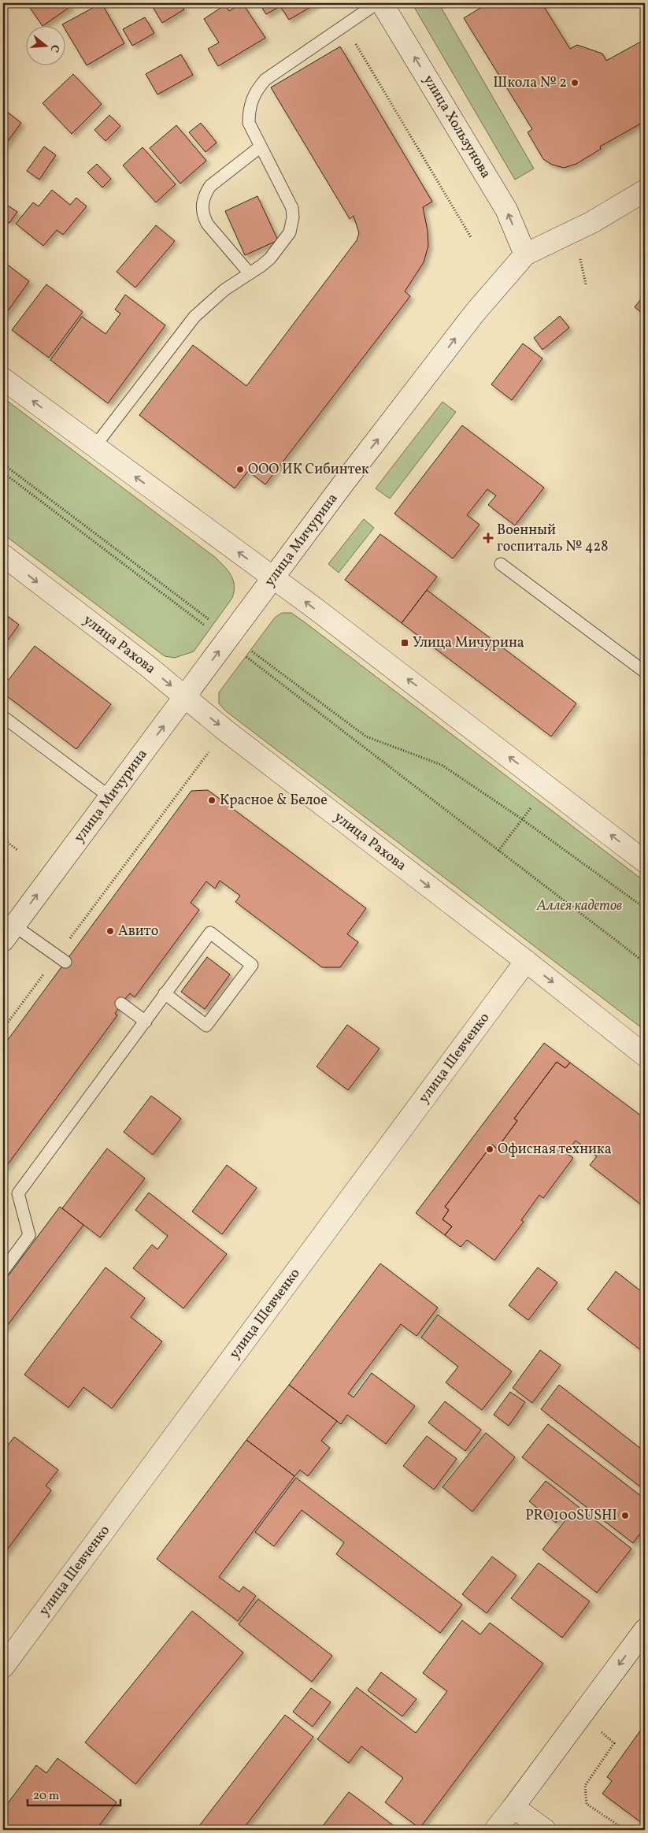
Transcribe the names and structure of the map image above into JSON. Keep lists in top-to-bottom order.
{
  "streets": {
    "street": [
      "улица Хользунова",
      "улица Мичурина",
      "улица Рахова",
      "улица Шевченко"
    ]
  },
  "crossings": [
    ["улица Хользунова", "улица Мичурина"],
    ["улица Мичурина", "улица Рахова"],
    ["улица Рахова", "улица Шевченко"]
  ],
  "one_way": ["улица Хользунова", "улица Мичурина"],
  "parks": ["Аллея кадетов"],
  "places": {
    "other": [
      "Школа № 2",
      "ООО ИК Сибинтек",
      "Красное & Белое",
      "Авито",
      "Офисная техника",
      "PRO100SUSHI"
    ],
    "health": ["Военный госпиталь № 428"],
    "transit": ["Улица Мичурина"]
  },
  "scale_bar": "20 m",
  "north": "right"
}
